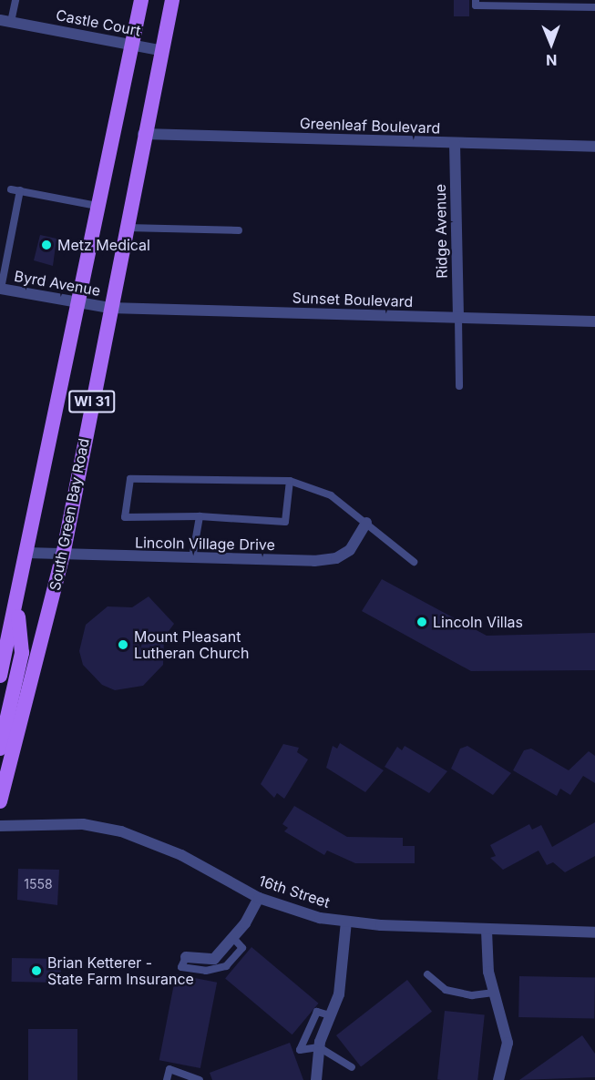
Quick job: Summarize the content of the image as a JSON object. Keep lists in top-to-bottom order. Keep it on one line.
{"streets":{"main road":["WI 31","South Green Bay Road"],"street":["Castle Court","Greenleaf Boulevard","Ridge Avenue","Byrd Avenue","Sunset Boulevard","Lincoln Village Drive","16th Street"]},"crossings":[["Castle Court","WI 31"],["Castle Court","South Green Bay Road"],["Greenleaf Boulevard","Ridge Avenue"],["Greenleaf Boulevard","South Green Bay Road"],["Ridge Avenue","Sunset Boulevard"],["Byrd Avenue","Sunset Boulevard"],["Byrd Avenue","WI 31"],["Byrd Avenue","South Green Bay Road"],["Sunset Boulevard","South Green Bay Road"],["WI 31","Lincoln Village Drive"],["South Green Bay Road","Lincoln Village Drive"]],"places":["Metz Medical","Lincoln Villas","Mount Pleasant Lutheran Church","Brian Ketterer - State Farm Insurance"],"house_numbers":["1558"],"north":"bottom"}
